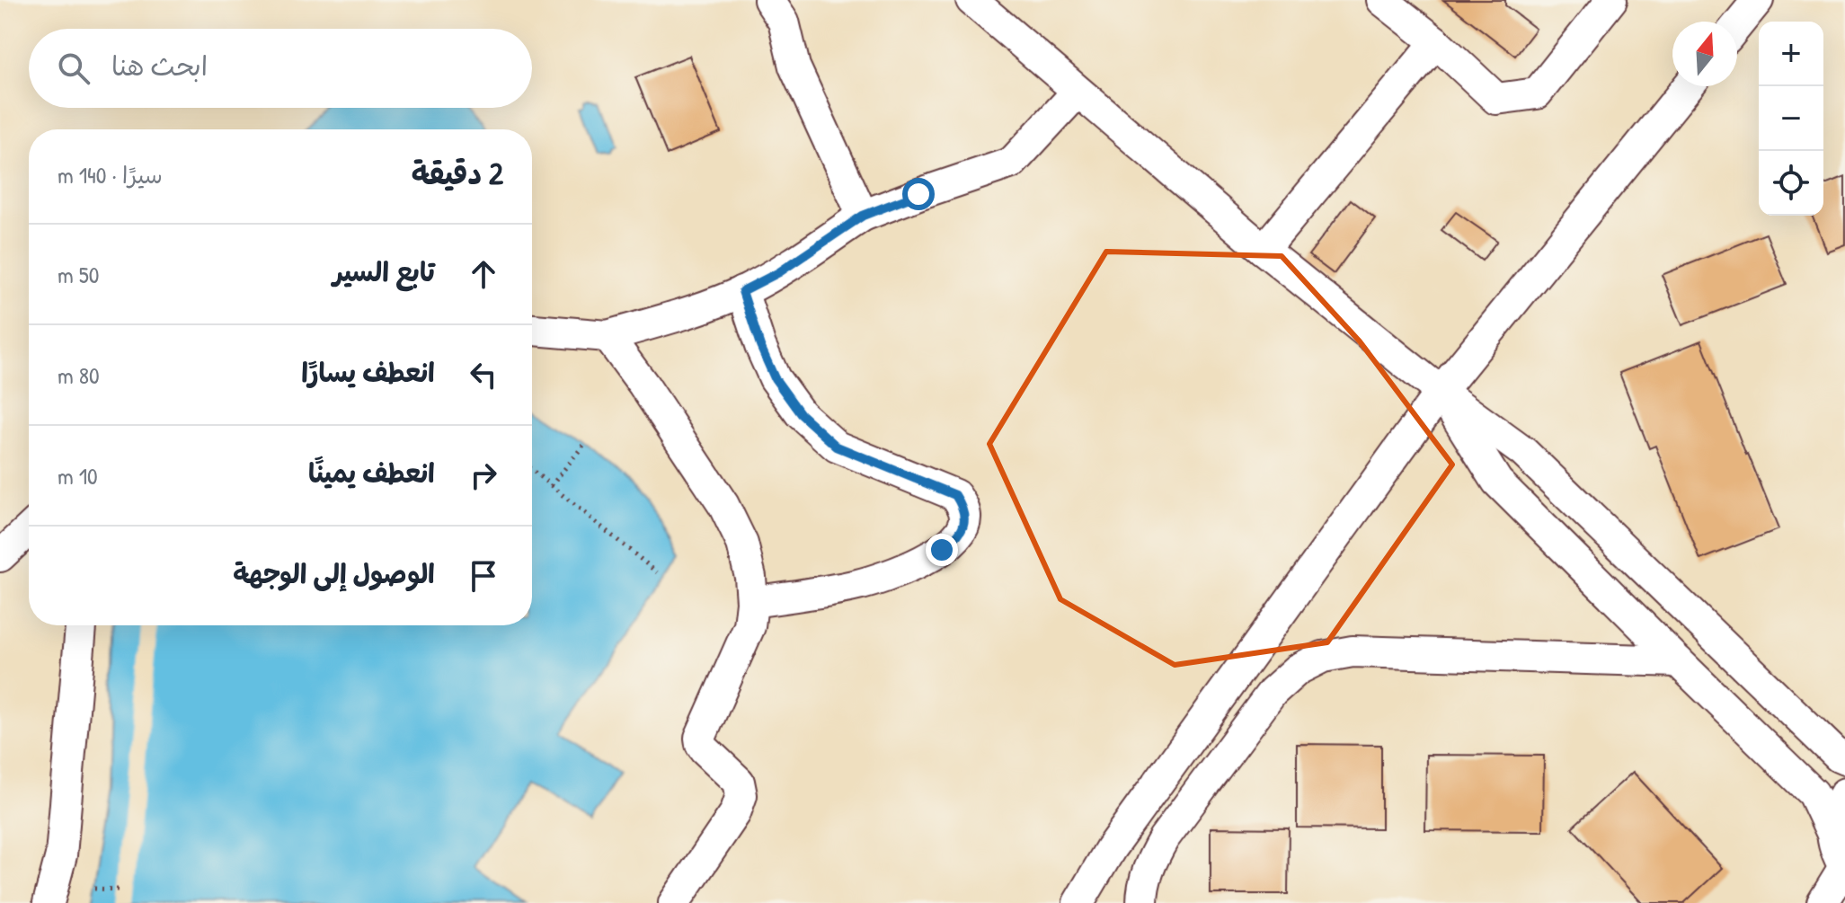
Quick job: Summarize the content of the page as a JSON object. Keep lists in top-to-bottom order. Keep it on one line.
{"north":"top","page":{"map_buttons":["+","−"],"search":"ابحث هنا","heading":["2 دقيقة","سيرًا · 140 m"],"list":[["تابع السير","50 m"],["انعطف يسارًا","80 m"],["انعطف يمينًا","10 m"],"الوصول إلى الوجهة"]}}
